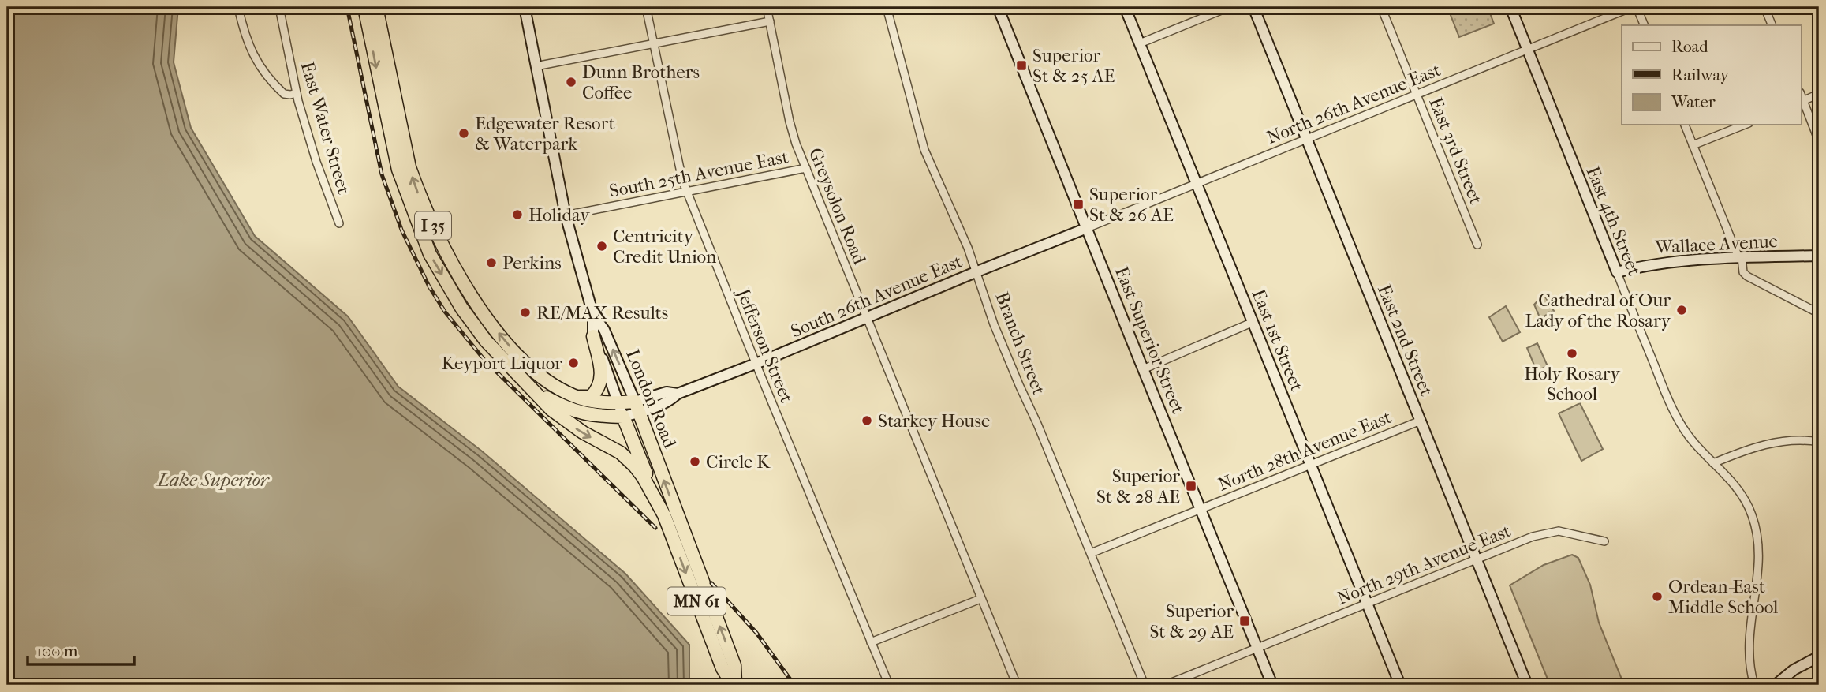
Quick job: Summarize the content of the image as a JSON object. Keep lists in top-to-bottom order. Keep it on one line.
{"streets":{"highway":["I 35","London Road","MN 61"],"street":["North 26th Avenue East","East Water Street","East 3rd Street","South 25th Avenue East","Greysolon Road","East 4th Street","Wallace Avenue","South 26th Avenue East","East Superior Street","East 1st Street","East 2nd Street","Branch Street","Jefferson Street","North 28th Avenue East","North 29th Avenue East"]},"crossings":[["North 26th Avenue East","East 3rd Street"],["North 26th Avenue East","East 4th Street"],["North 26th Avenue East","South 26th Avenue East"],["North 26th Avenue East","East Superior Street"],["North 26th Avenue East","East 1st Street"],["North 26th Avenue East","East 2nd Street"],["South 25th Avenue East","Greysolon Road"],["South 25th Avenue East","Jefferson Street"],["South 25th Avenue East","London Road"],["Greysolon Road","South 26th Avenue East"],["East 4th Street","Wallace Avenue"],["I 35","South 26th Avenue East"],["I 35","London Road"],["South 26th Avenue East","East Superior Street"],["South 26th Avenue East","Branch Street"],["South 26th Avenue East","Jefferson Street"],["South 26th Avenue East","London Road"],["East Superior Street","North 28th Avenue East"],["East Superior Street","North 29th Avenue East"],["East 1st Street","North 28th Avenue East"],["East 1st Street","North 29th Avenue East"],["East 2nd Street","North 28th Avenue East"],["East 2nd Street","North 29th Avenue East"],["Branch Street","North 28th Avenue East"],["London Road","MN 61"]],"one_way":["London Road"],"water":["Lake Superior"],"places":{"transit":["Superior St & 25 AE","Superior St & 26 AE","Superior St & 28 AE","Superior St & 29 AE"],"other":["Dunn Brothers Coffee","Edgewater Resort & Waterpark","Holiday","Centricity Credit Union","Perkins","Cathedral of Our Lady of the Rosary","RE/MAX Results","Holy Rosary School","Keyport Liquor","Starkey House","Circle K","Ordean-East Middle School"]},"legend":["Road","Railway","Water"],"scale_bar":"100 m"}
